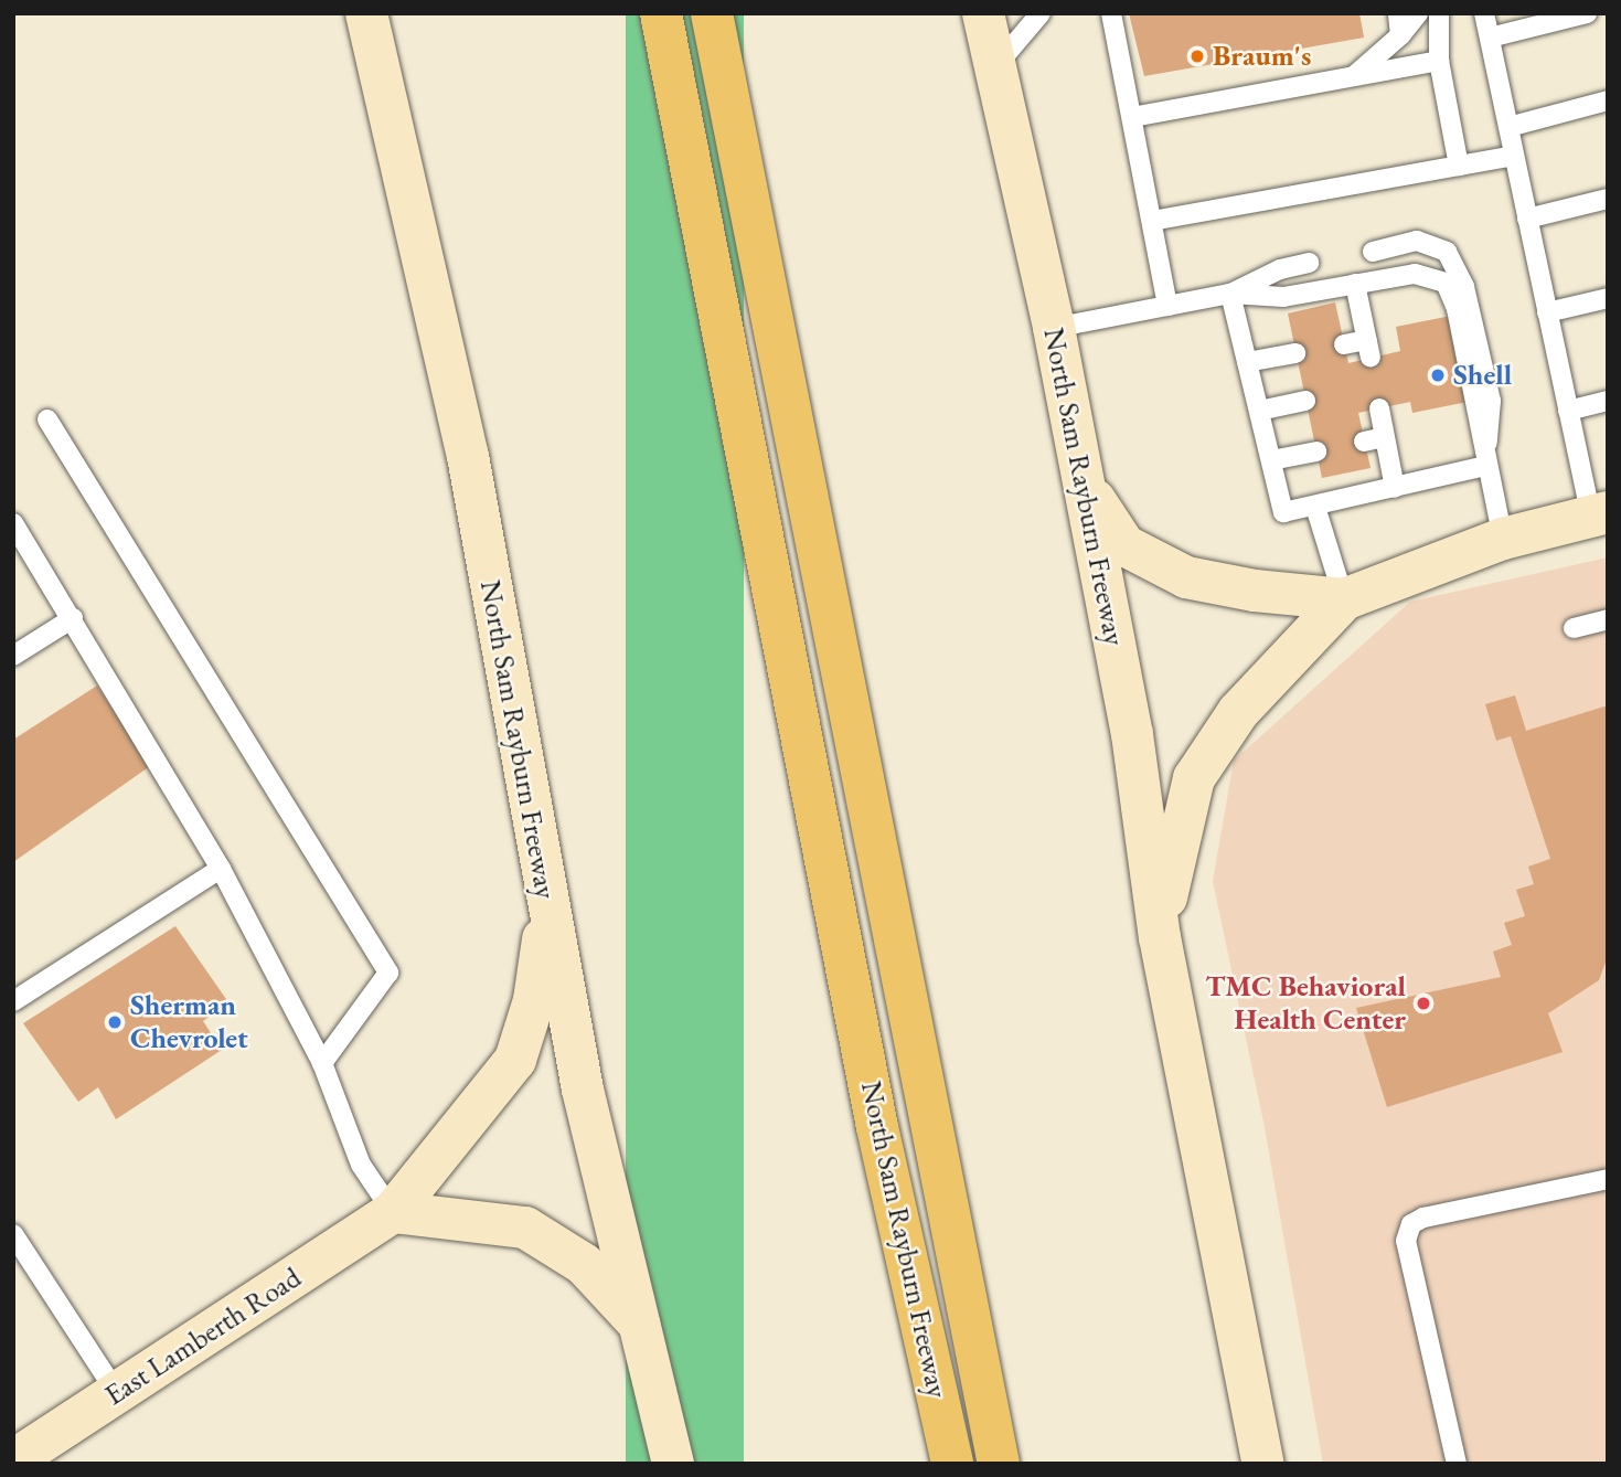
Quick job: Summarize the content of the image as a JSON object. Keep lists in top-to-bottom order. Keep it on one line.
{"streets":{"highway":["North Sam Rayburn Freeway"],"main road":["East Lamberth Road"]},"crossings":[["North Sam Rayburn Freeway","East Lamberth Road"]],"places":["Braum's","Shell","TMC Behavioral Health Center","Sherman Chevrolet"]}
